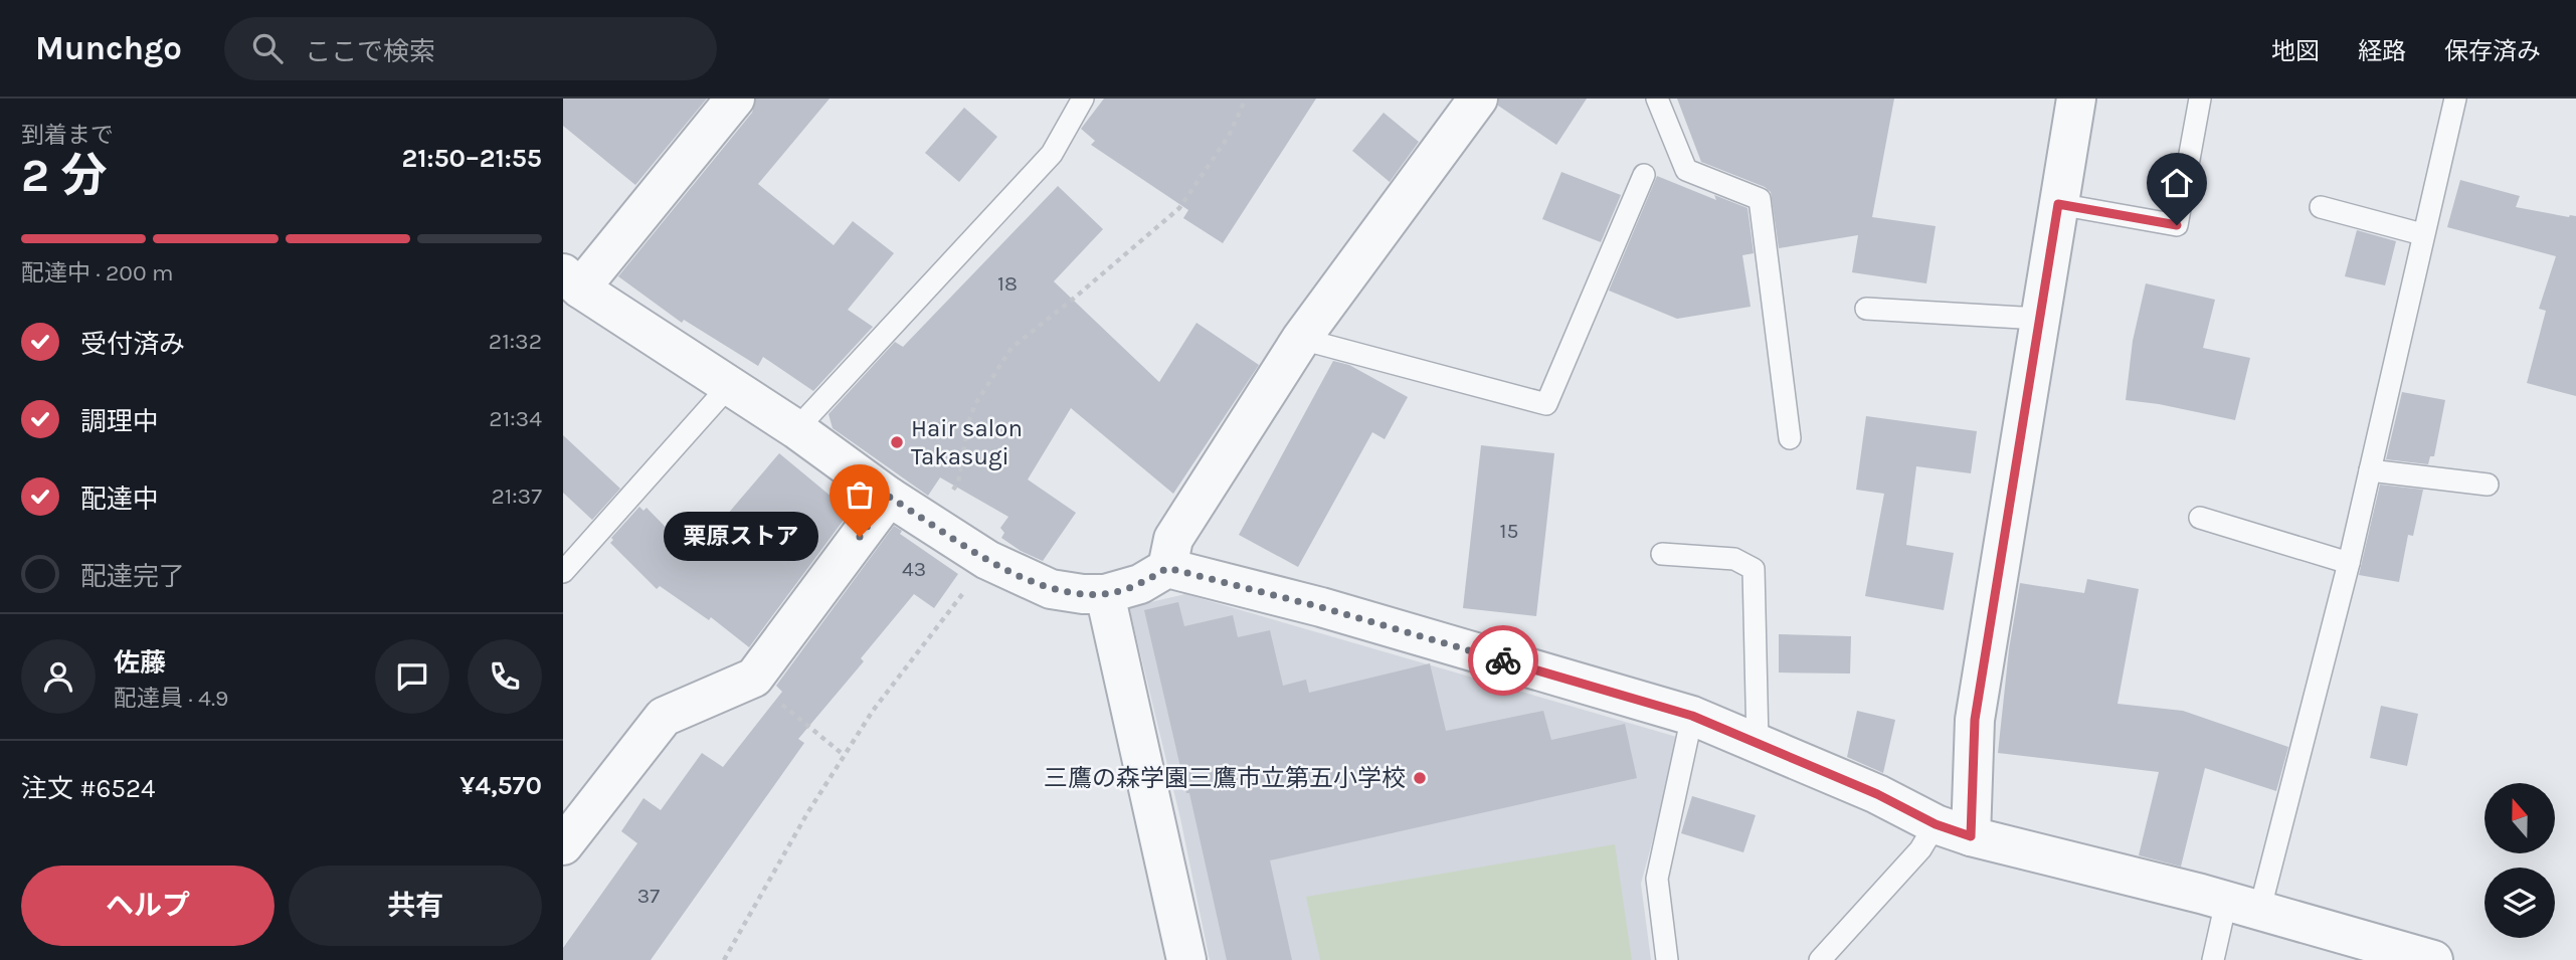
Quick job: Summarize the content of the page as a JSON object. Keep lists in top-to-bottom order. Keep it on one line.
{"places":["Hair salon Takasugi","栗原ストア","三鷹の森学園三鷹市立第五小学校"],"house_numbers":["18","15","43","37"],"north":"top","page":{"header":"Munchgo","search":"ここで検索","nav":["地図","経路","保存済み"],"heading":["2 分","到着まで","21:50–21:55"],"panel":["佐藤","配達員 · 4.9","注文 #6524","¥4,570"],"bar":"配達中 · 200 m","list":[["受付済み","21:32"],["調理中","21:34"],["配達中","21:37"],"配達完了"],"bubble":"栗原ストア","buttons":["ヘルプ","共有"]}}
